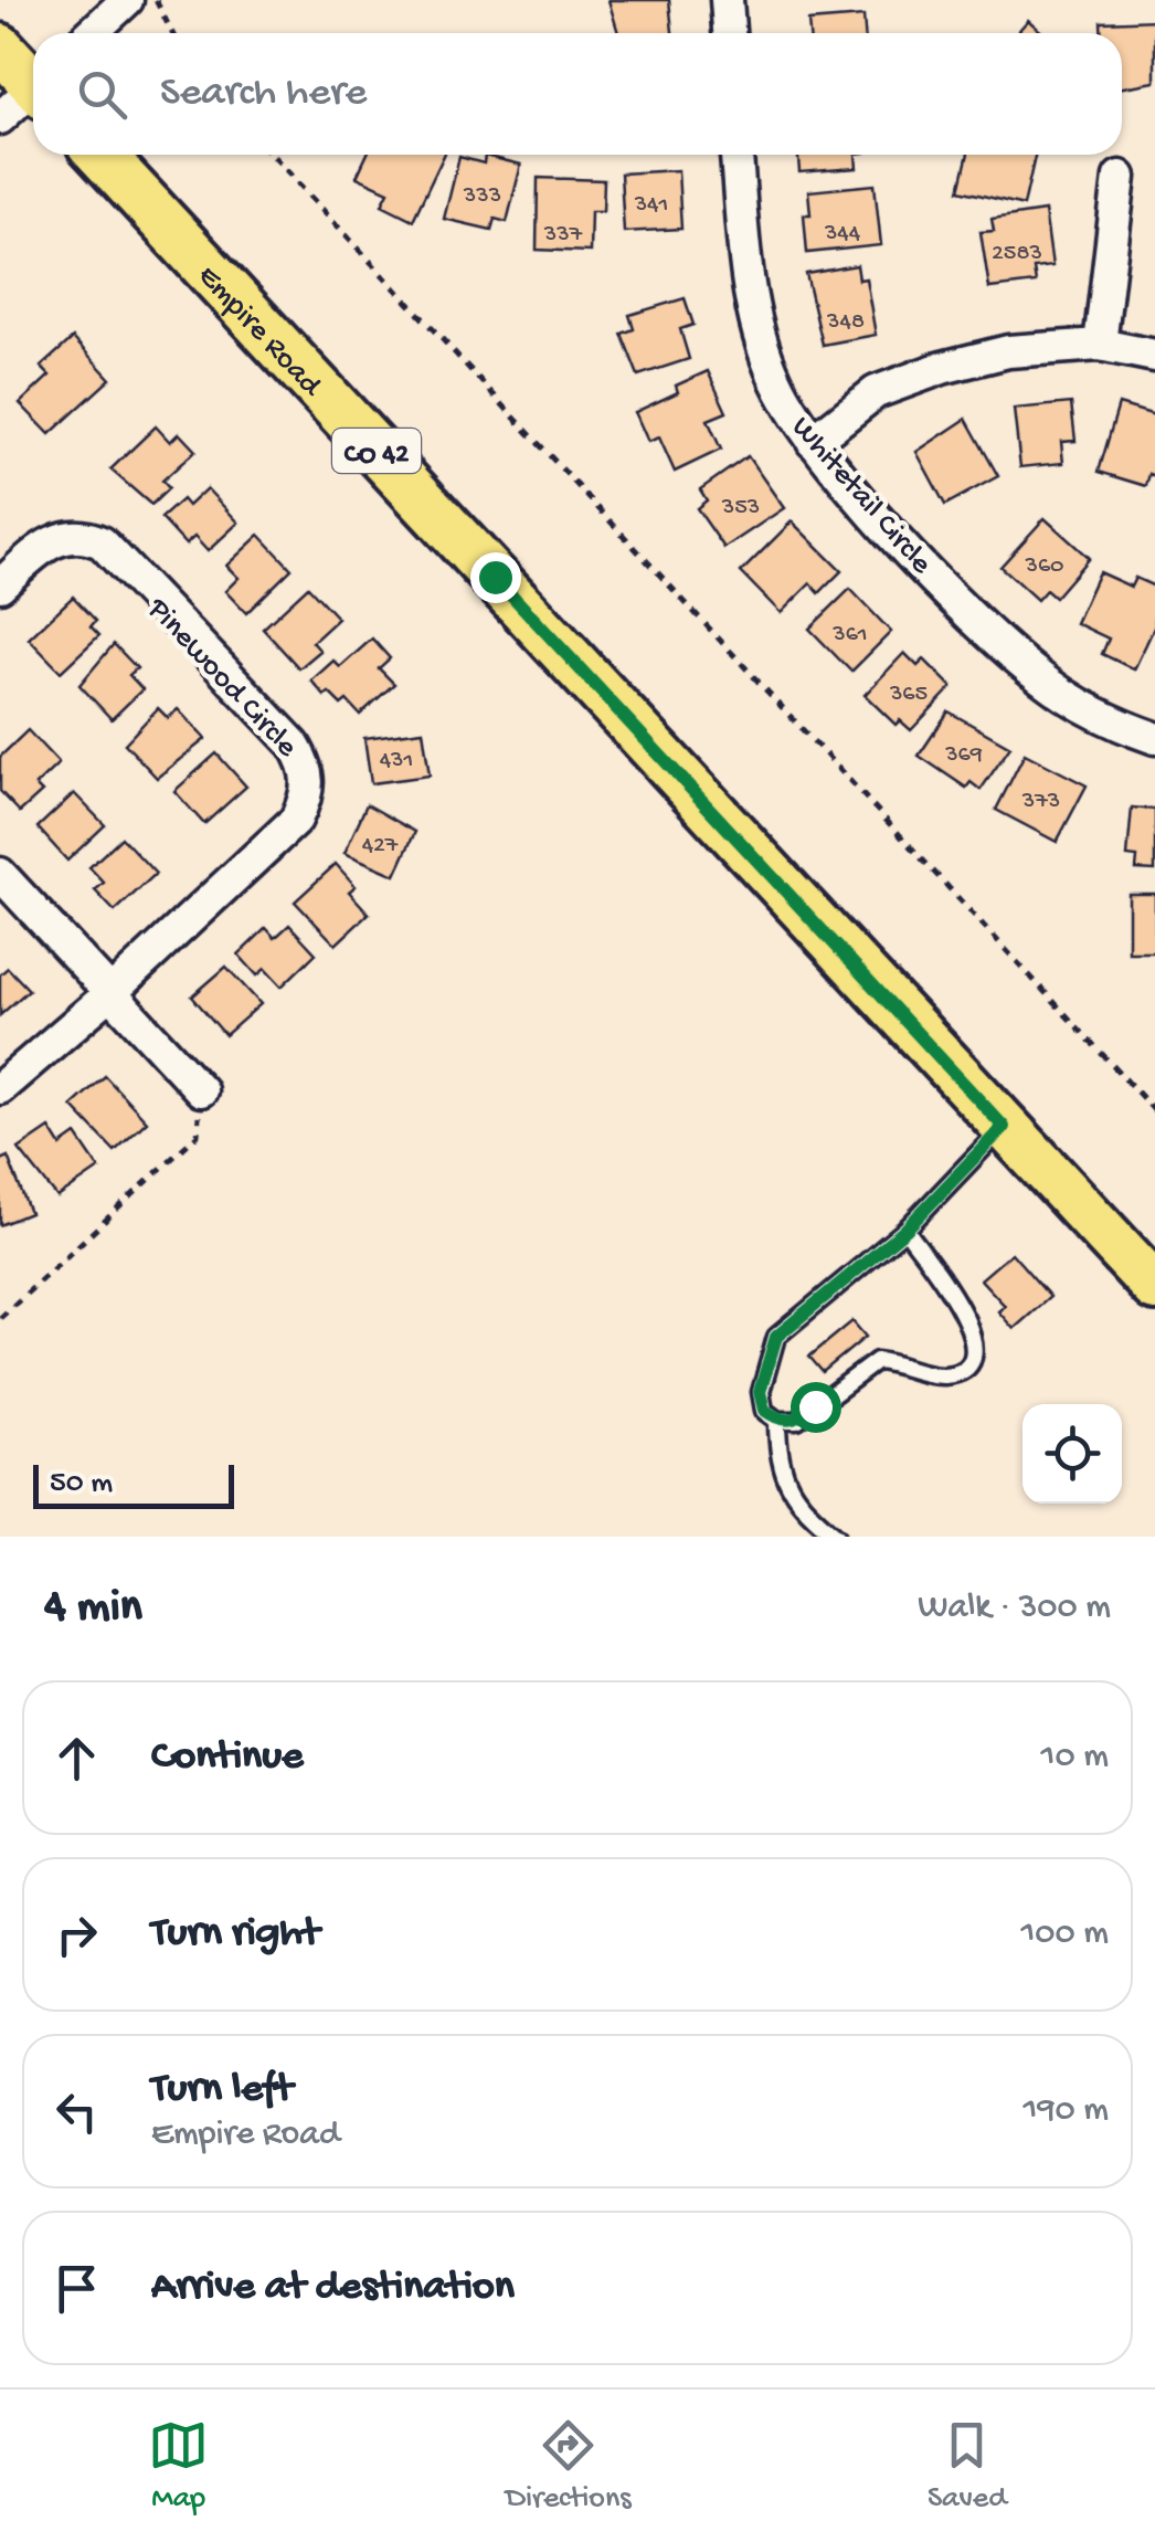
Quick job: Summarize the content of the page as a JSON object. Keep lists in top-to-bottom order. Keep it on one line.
{"streets":{"main road":["Empire Road","CO 42"],"street":["Whitetail Circle","Pinewood Circle"]},"house_numbers":["333","341","344","337","2583","348","353","360","361","365","369","431","373","427"],"scale_bar":"50 m","page":{"search":"Search here","scale":"50 m","heading":["4 min","Walk · 300 m"],"list":[["Continue","10 m"],["Turn right","100 m"],["Turn left","Empire Road","190 m"],"Arrive at destination"],"nav":["Map","Directions","Saved"]}}
